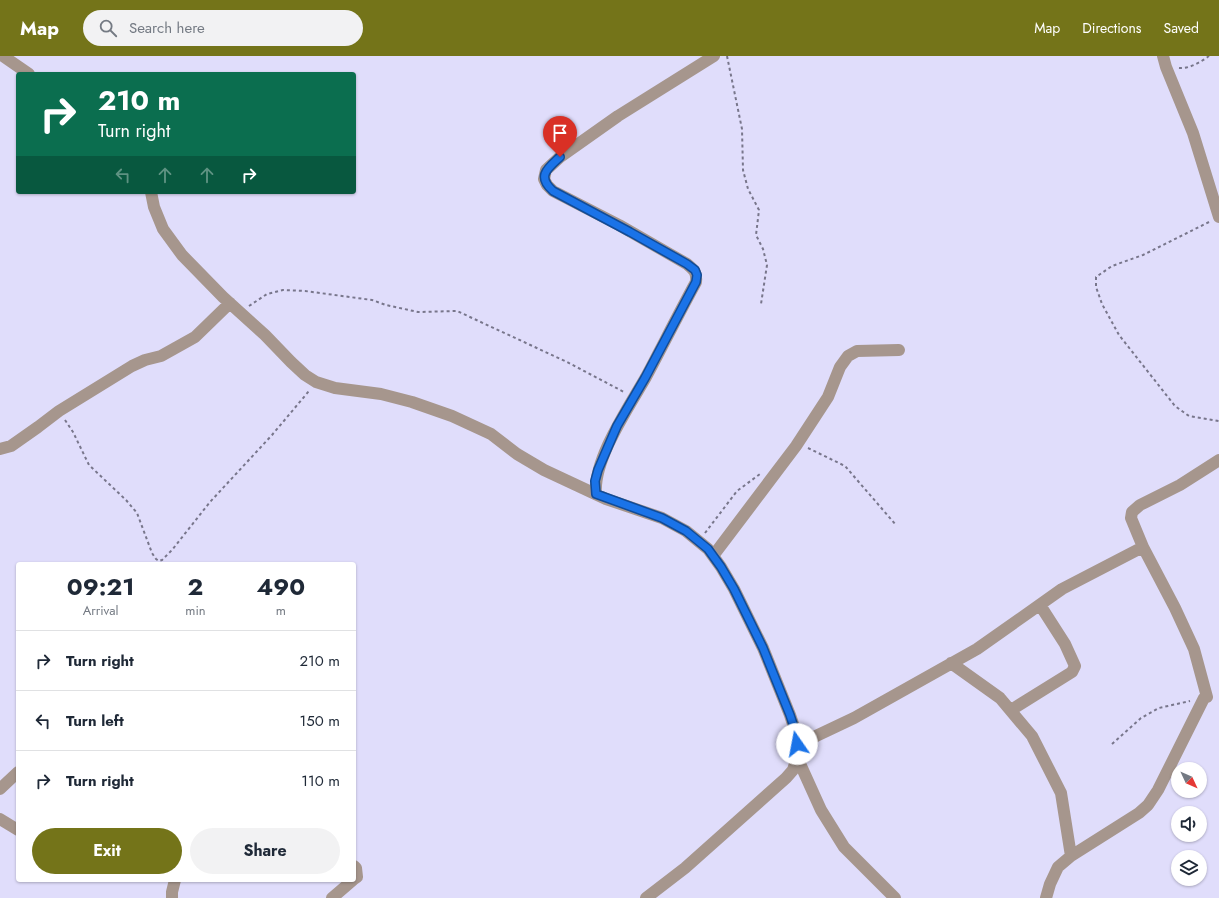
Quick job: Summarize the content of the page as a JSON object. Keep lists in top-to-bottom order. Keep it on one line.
{"north":"bottom right","page":{"header":"Map","search":"Search here","nav":["Map","Directions","Saved"],"turn":["210 m","Turn right"],"eta":["09:21","Arrival","2","min","490","m"],"list":[{"name":"Turn right","value":"210 m"},{"name":"Turn left","value":"150 m"},{"name":"Turn right","value":"110 m"}],"buttons":["Exit","Share"]}}
